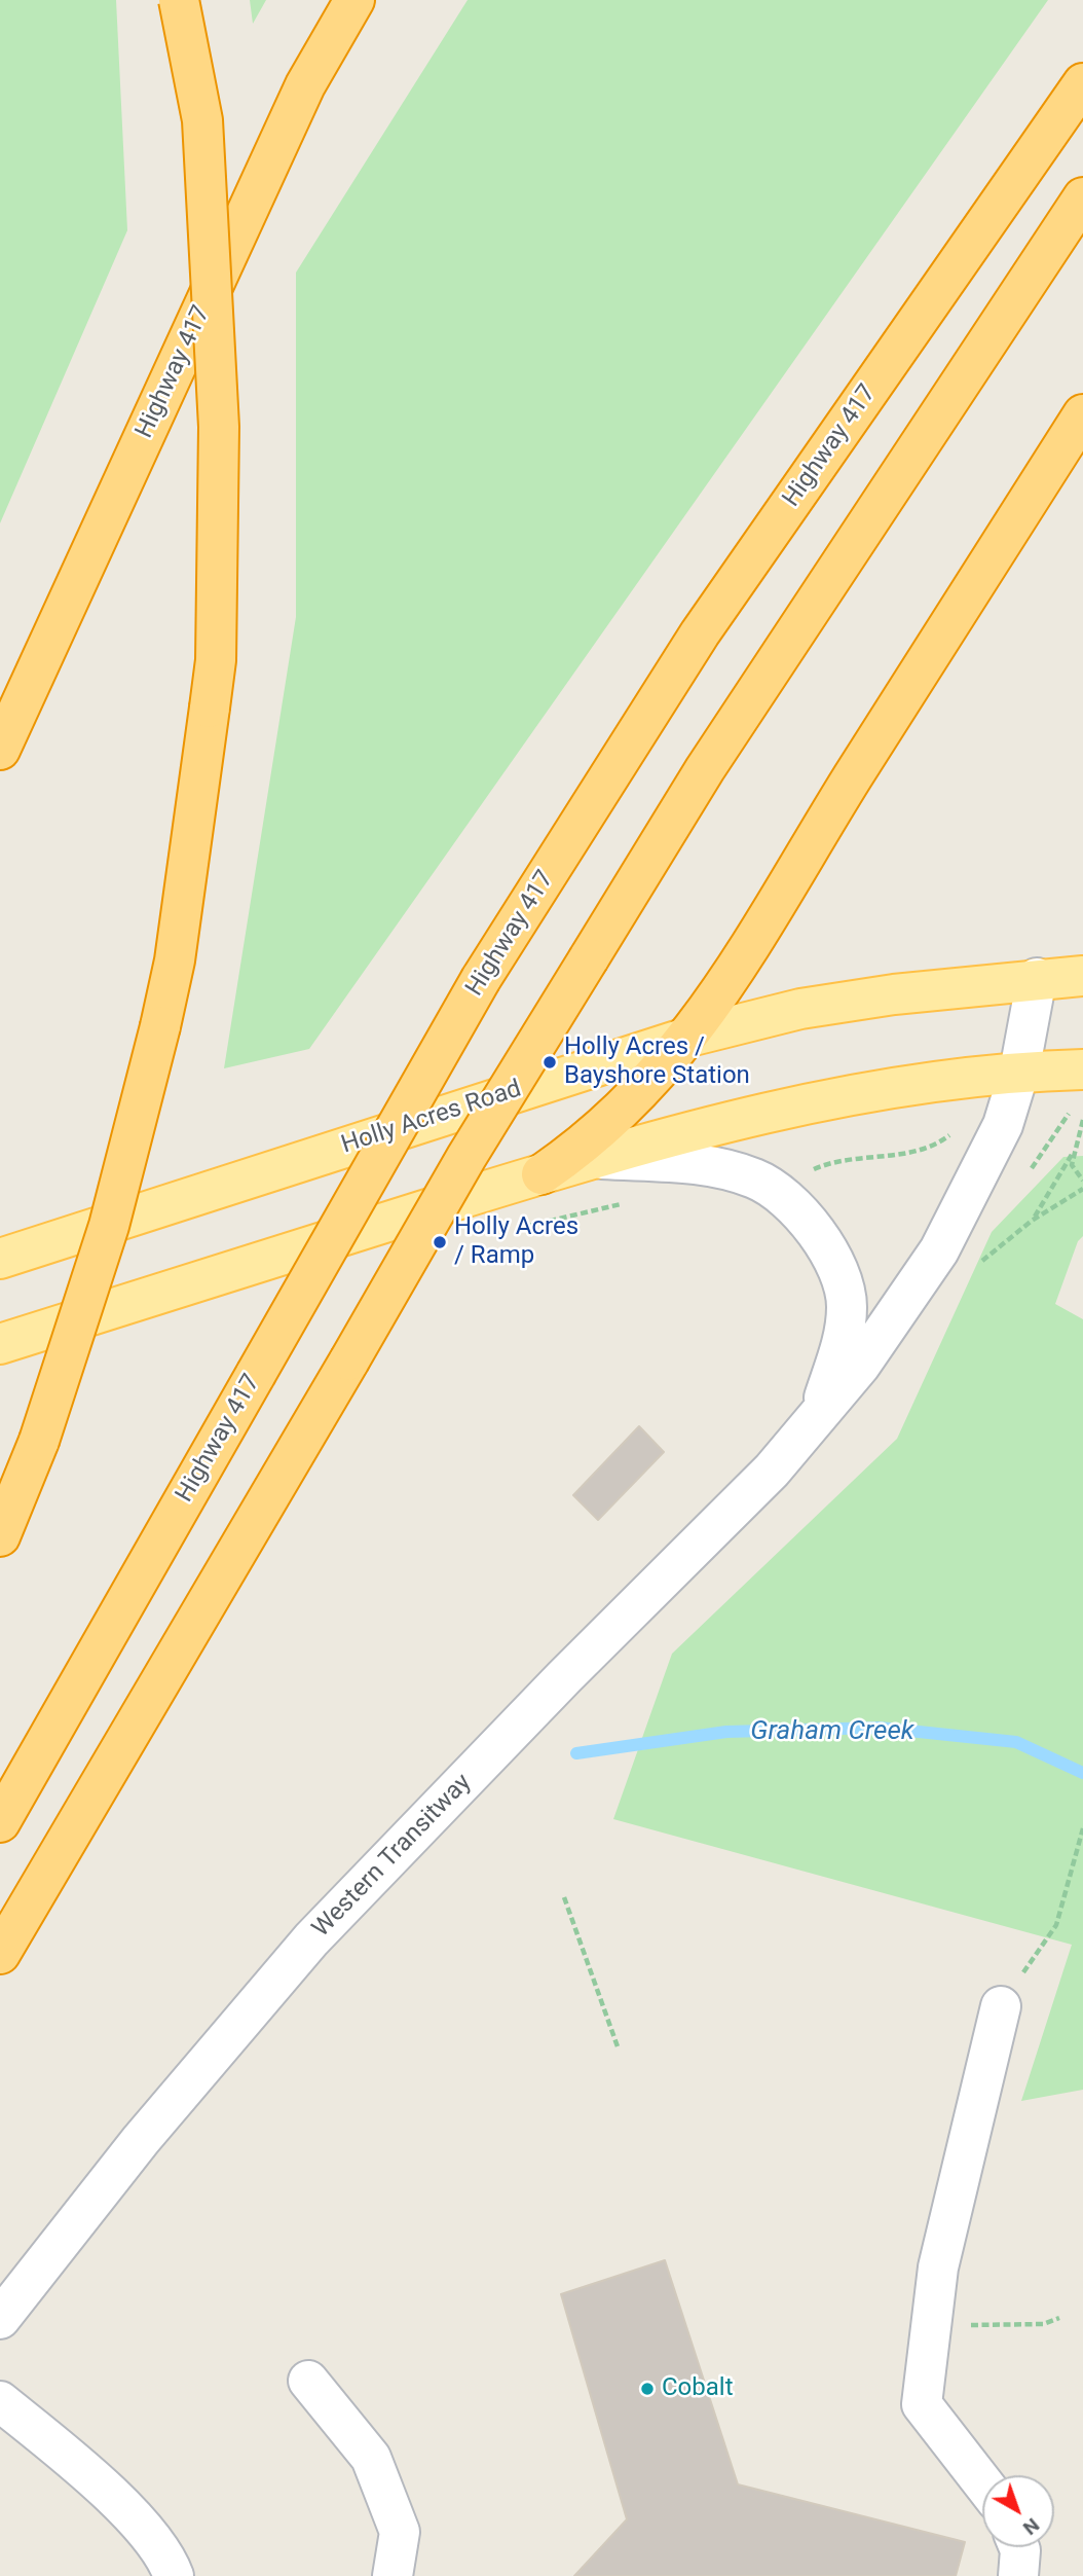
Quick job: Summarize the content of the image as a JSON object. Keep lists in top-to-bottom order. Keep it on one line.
{"streets":{"highway":["Highway 417"],"main road":["Holly Acres Road"],"lane":["Western Transitway"]},"crossings":[["Holly Acres Road","Western Transitway"]],"water":["Graham Creek"],"places":["Holly Acres / Bayshore Station","Holly Acres / Ramp","Cobalt"],"north":"bottom right"}
